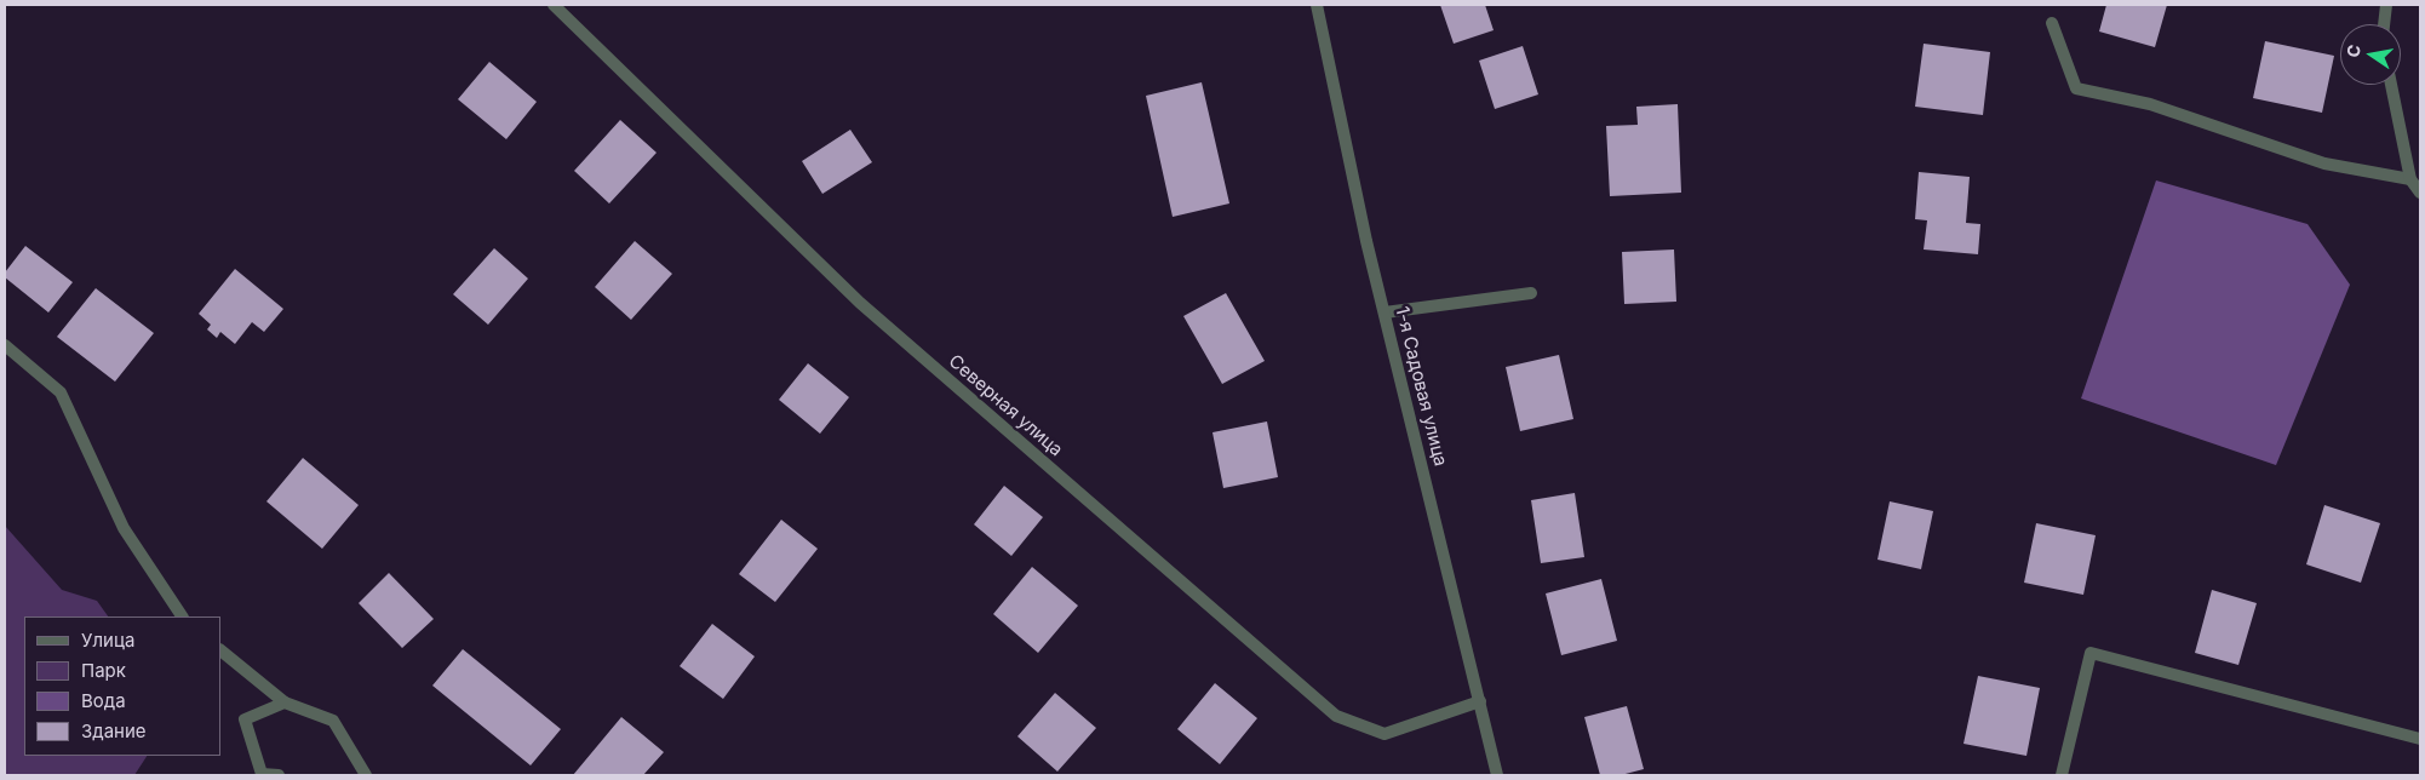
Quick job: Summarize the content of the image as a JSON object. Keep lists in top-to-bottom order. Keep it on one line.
{"streets":{"street":["1-я Садовая улица","Северная улица"]},"crossings":[["1-я Садовая улица","Северная улица"]],"legend":["Улица","Парк","Вода","Здание"],"north":"left"}
